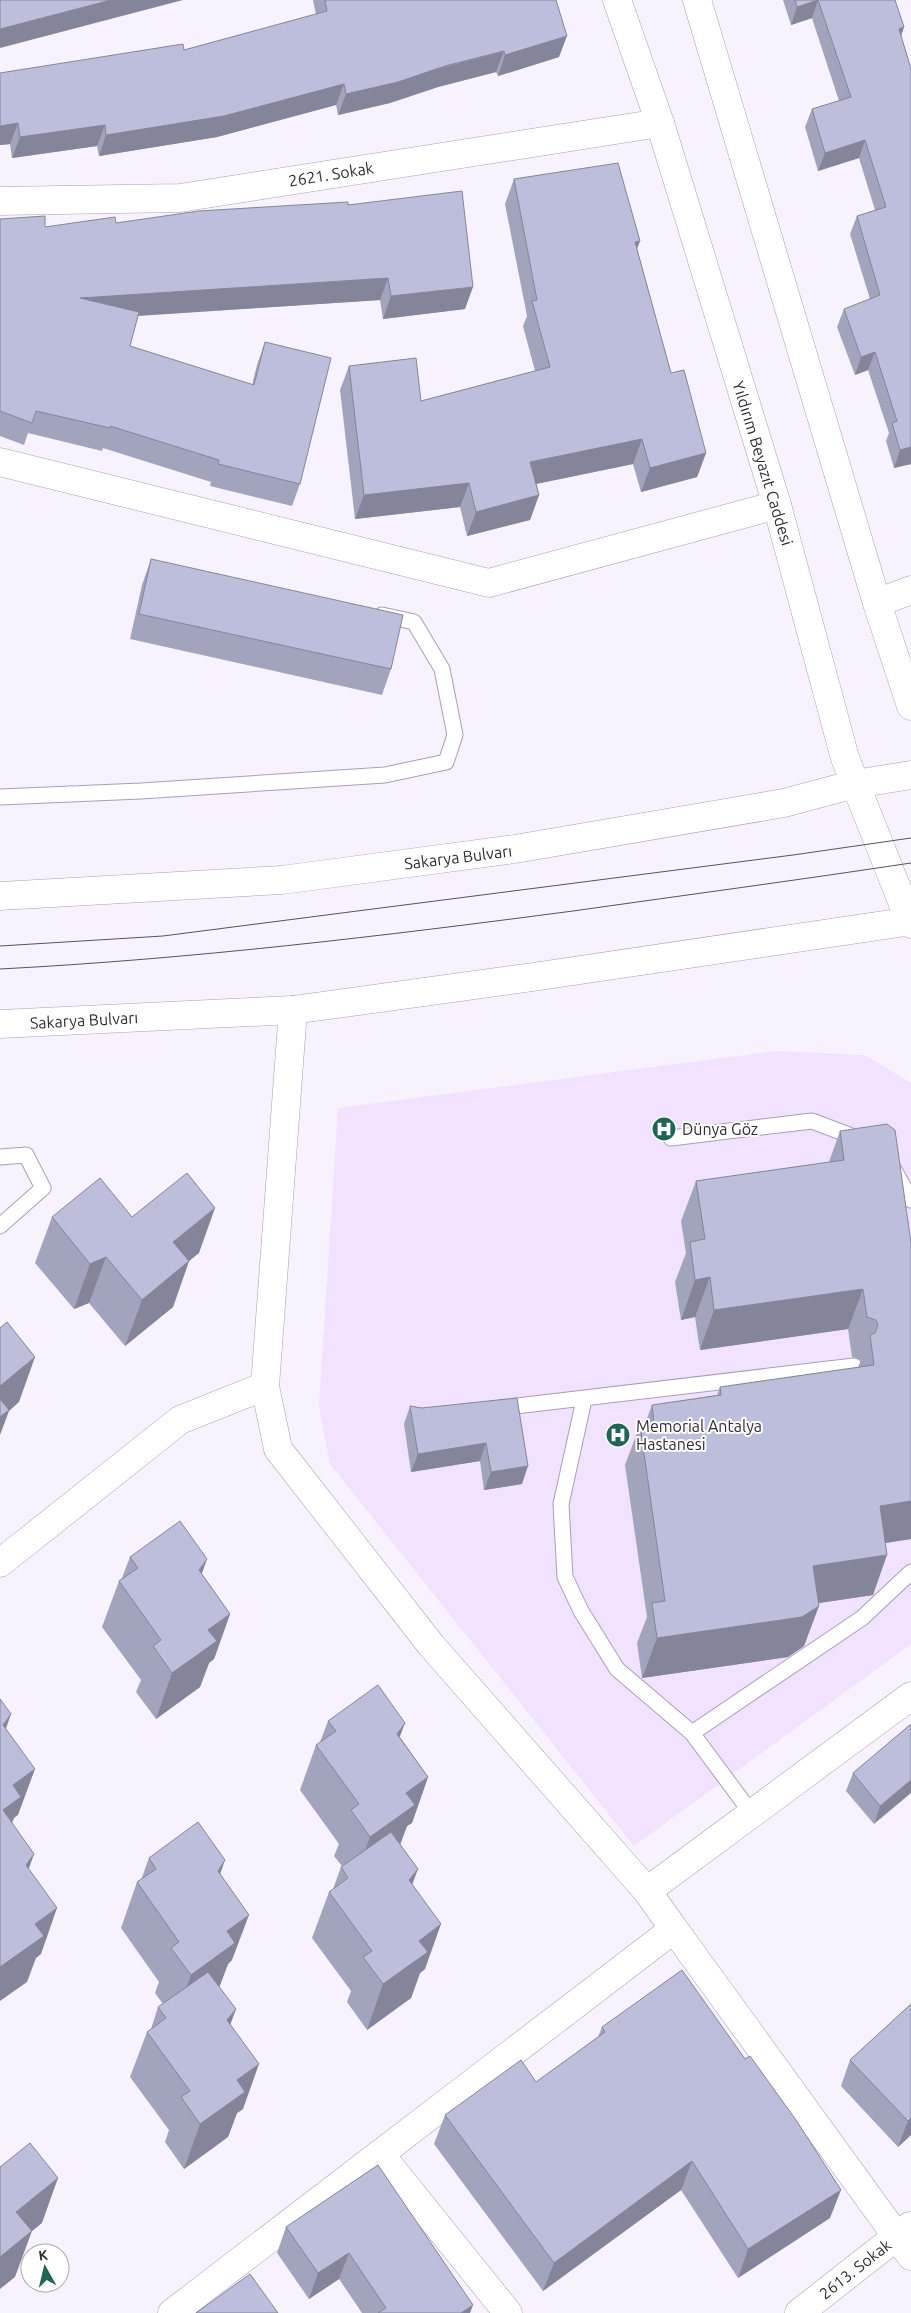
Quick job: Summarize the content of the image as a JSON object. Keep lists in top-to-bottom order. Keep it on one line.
{"streets":{"street":["2621. Sokak","Yıldırım Beyazıt Caddesi","Sakarya Bulvarı","2613. Sokak"]},"crossings":[["2621. Sokak","Yıldırım Beyazıt Caddesi"],["Yıldırım Beyazıt Caddesi","Sakarya Bulvarı"]],"places":{"hospital":["Dünya Göz","Memorial Antalya Hastanesi"]},"north":"top"}
